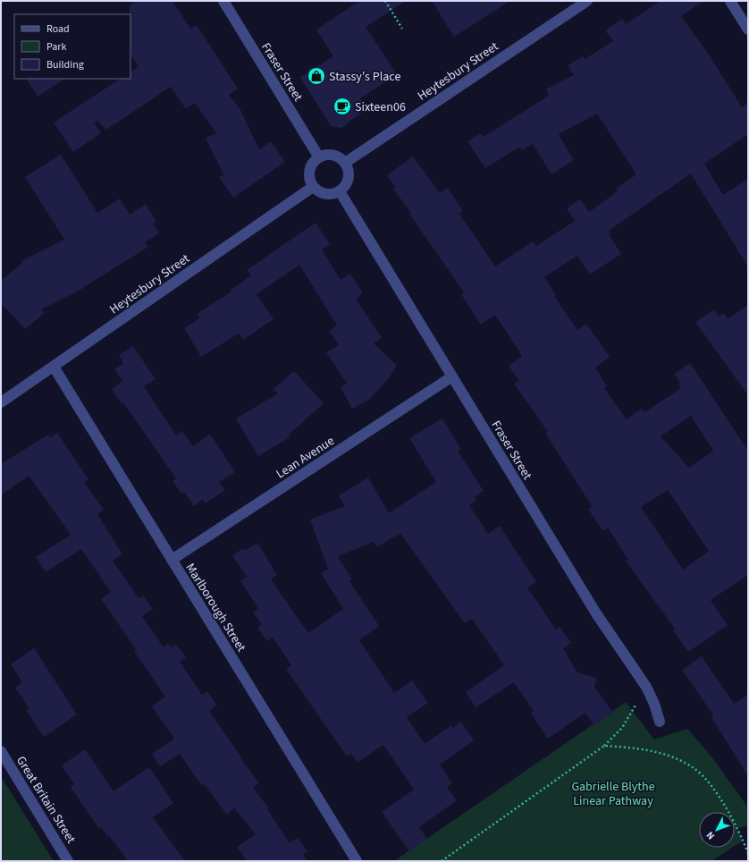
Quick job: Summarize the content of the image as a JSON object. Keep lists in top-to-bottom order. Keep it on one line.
{"streets":{"street":["Heytesbury Street","Fraser Street","Lean Avenue","Marlborough Street","Great Britain Street"]},"crossings":[["Heytesbury Street","Fraser Street"],["Heytesbury Street","Marlborough Street"],["Fraser Street","Lean Avenue"],["Lean Avenue","Marlborough Street"]],"parks":["Gabrielle Blythe Linear Pathway"],"places":{"shop":["Stassy's Place"],"cafe":["Sixteen06"]},"legend":["Road","Park","Building"],"north":"bottom left"}
